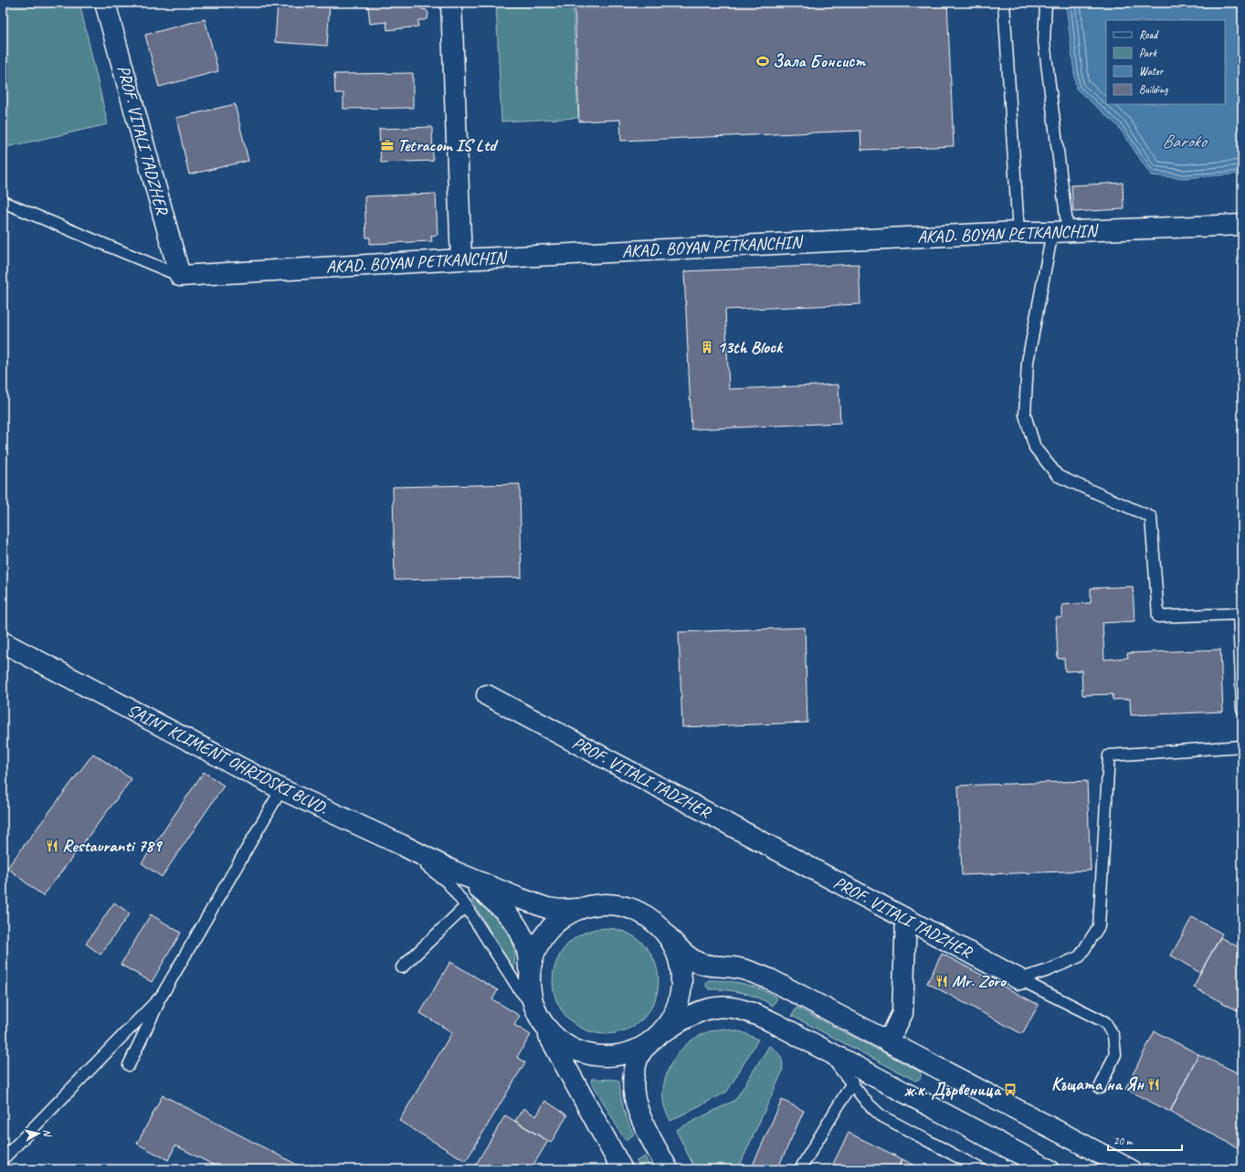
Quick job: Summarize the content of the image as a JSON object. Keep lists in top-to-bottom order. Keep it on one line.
{"streets":{"main road":["PROF. VITALI TADZHER","AKAD. BOYAN PETKANCHIN","SAINT KLIMENT OHRIDSKI BLVD."]},"crossings":[["PROF. VITALI TADZHER","AKAD. BOYAN PETKANCHIN"]],"water":["Baroko"],"places":{"sports":["Зала Бонсист"],"office":["Tetracom IS Ltd"],"building":["13th Block"],"restaurant":["Restauranti 789","Mr. Zoro","Къщата на Ян"],"bus stop":["ж.к. Дървеница"]},"legend":["Road","Park","Water","Building"],"scale_bar":"20 m","north":"right"}
